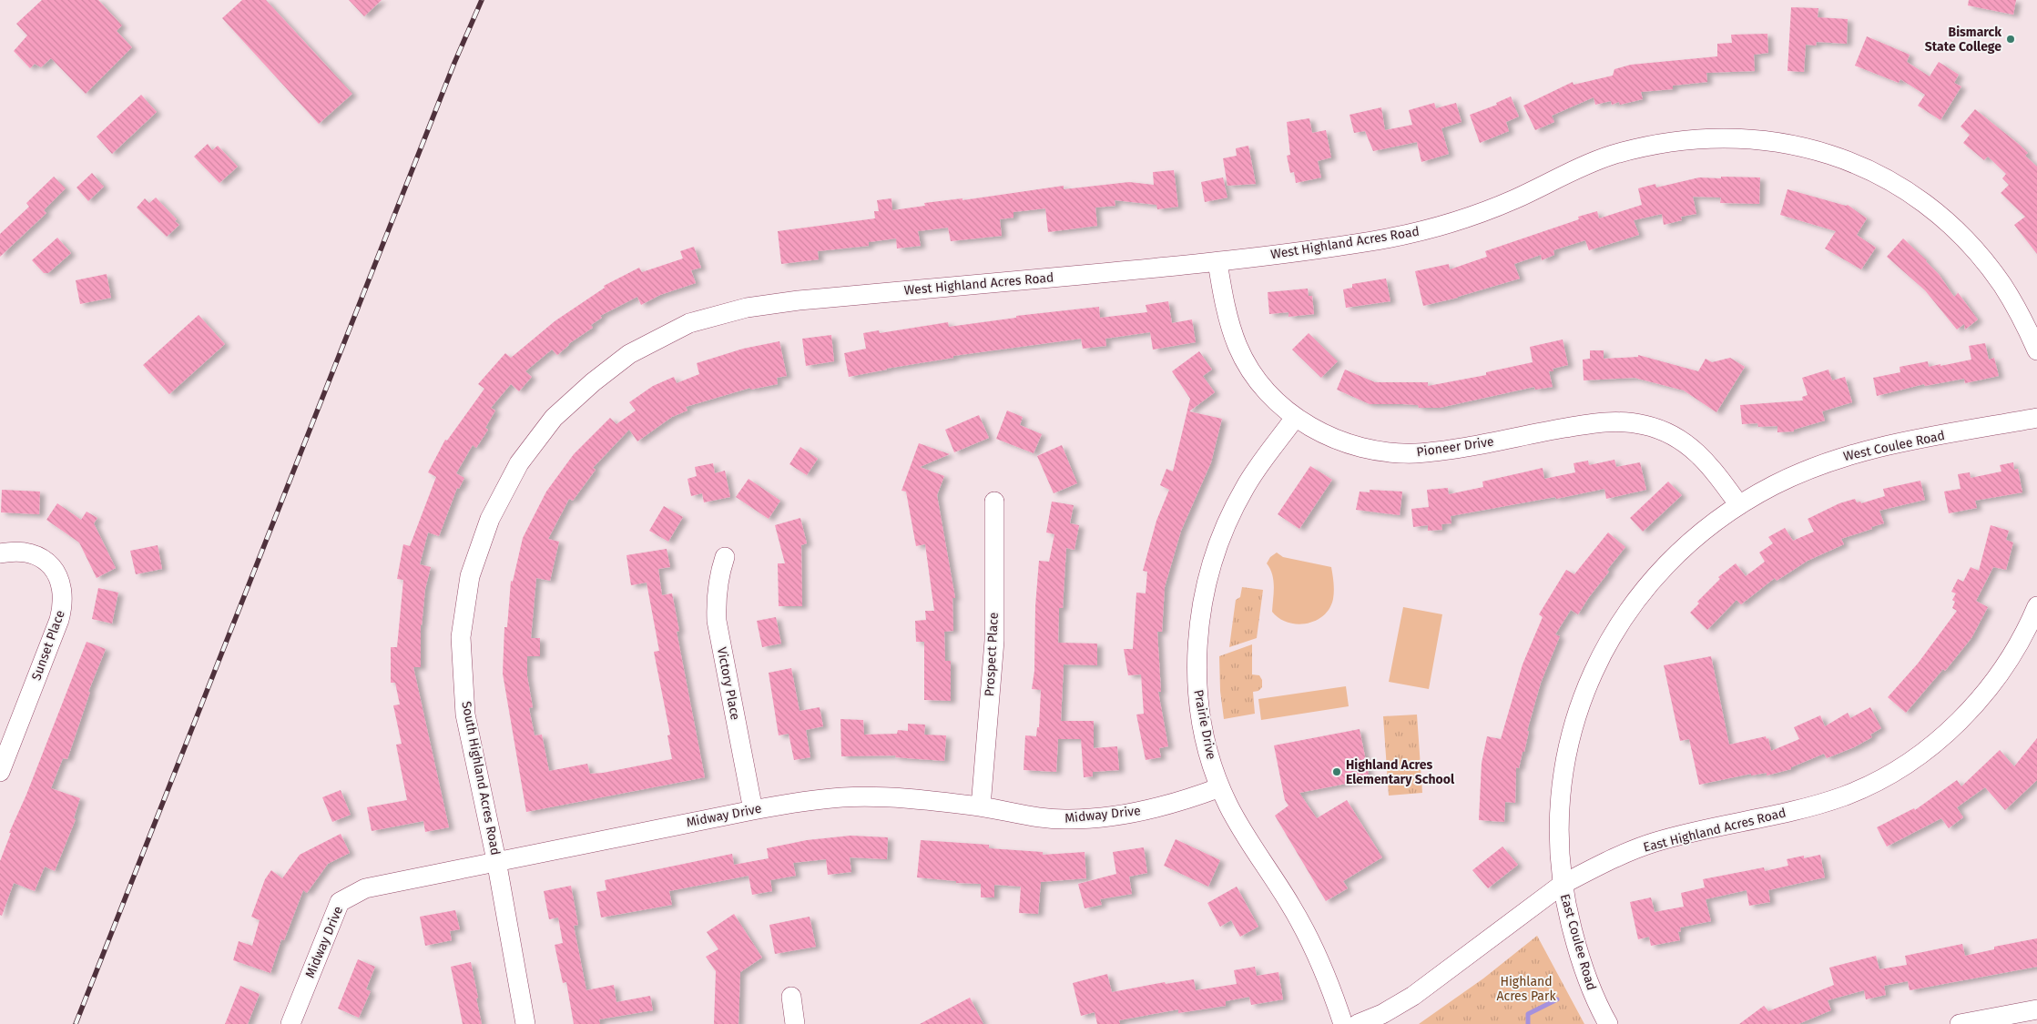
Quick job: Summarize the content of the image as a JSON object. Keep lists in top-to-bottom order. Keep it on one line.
{"streets":{"street":["West Highland Acres Road","West Coulee Road","Pioneer Drive","Sunset Place","Prospect Place","Victory Place","Prairie Drive","South Highland Acres Road","Midway Drive","East Highland Acres Road","East Coulee Road"]},"crossings":[["West Highland Acres Road","Pioneer Drive"],["West Highland Acres Road","South Highland Acres Road"],["West Coulee Road","Pioneer Drive"],["West Coulee Road","East Highland Acres Road"],["West Coulee Road","East Coulee Road"],["Pioneer Drive","Prairie Drive"],["Prospect Place","Midway Drive"],["Victory Place","Midway Drive"],["Prairie Drive","Midway Drive"],["South Highland Acres Road","Midway Drive"],["East Highland Acres Road","East Coulee Road"]],"parks":["Highland Acres Park"],"places":["Bismarck State College","Highland Acres Elementary School"]}
